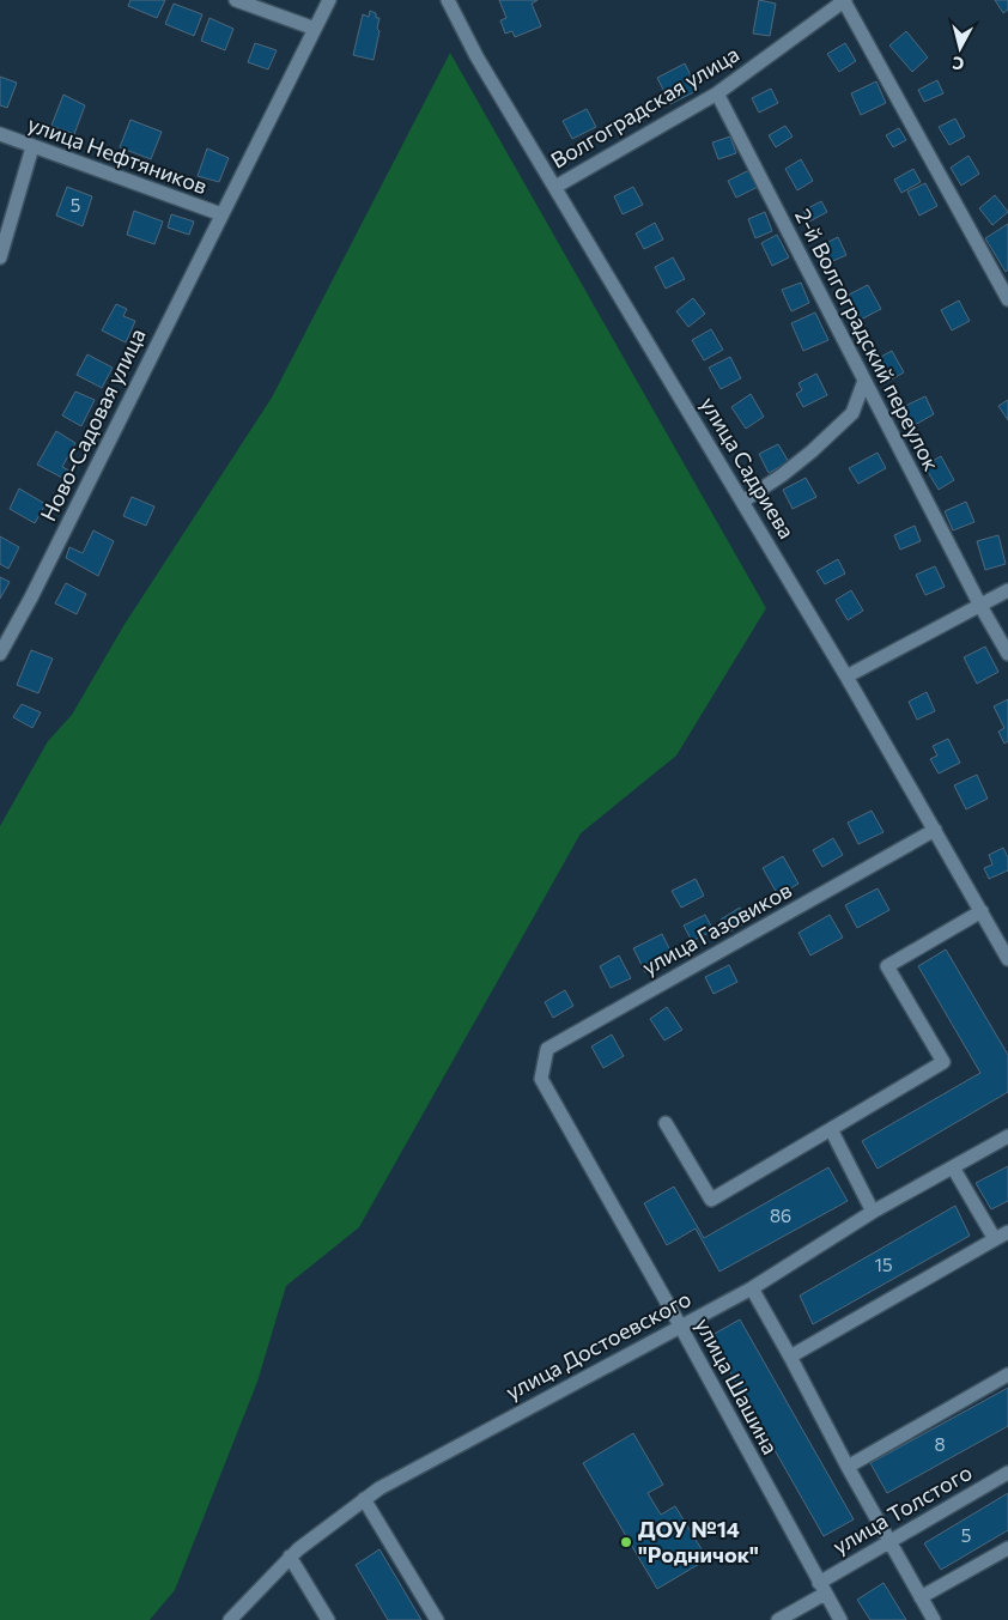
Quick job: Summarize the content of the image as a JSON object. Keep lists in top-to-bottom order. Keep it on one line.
{"streets":{"street":["Волгоградская улица","улица Нефтяников","2-й Волгоградский переулок","Ново-Садовая улица","улица Садриева","улица Газовиков","улица Достоевского","улица Шашина","улица Толстого"]},"crossings":[["Волгоградская улица","2-й Волгоградский переулок"],["Волгоградская улица","улица Садриева"],["улица Нефтяников","Ново-Садовая улица"],["улица Садриева","улица Газовиков"],["улица Газовиков","улица Шашина"],["улица Достоевского","улица Шашина"],["улица Шашина","улица Толстого"]],"places":["ДОУ №14 \"Родничок\""],"house_numbers":["5","86","15","8","5"],"north":"bottom"}
